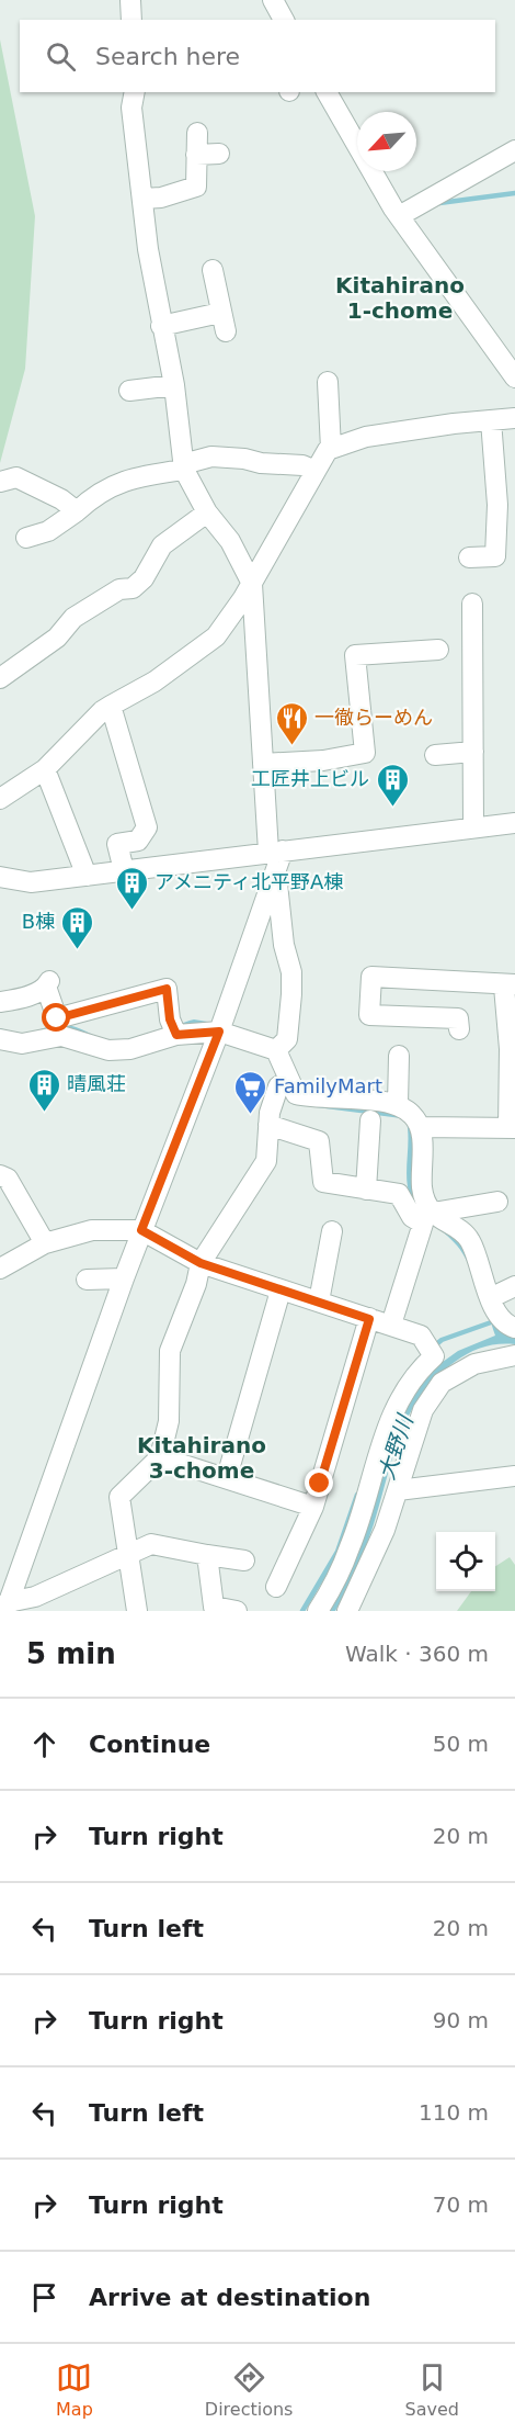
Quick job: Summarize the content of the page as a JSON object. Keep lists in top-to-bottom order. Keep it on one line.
{"districts":["Kitahirano 1-chome","Kitahirano 3-chome"],"water":["大野川"],"places":{"restaurant":["一徹らーめん"],"building":["工匠井上ビル","アメニティ北平野A棟","B棟","晴風荘"],"supermarket":["FamilyMart"]},"north":"bottom left","page":{"search":"Search here","heading":["5 min","Walk · 360 m"],"list":[["Continue","50 m"],["Turn right","20 m"],["Turn left","20 m"],["Turn right","90 m"],["Turn left","110 m"],["Turn right","70 m"],"Arrive at destination"],"nav":["Map","Directions","Saved"]}}
